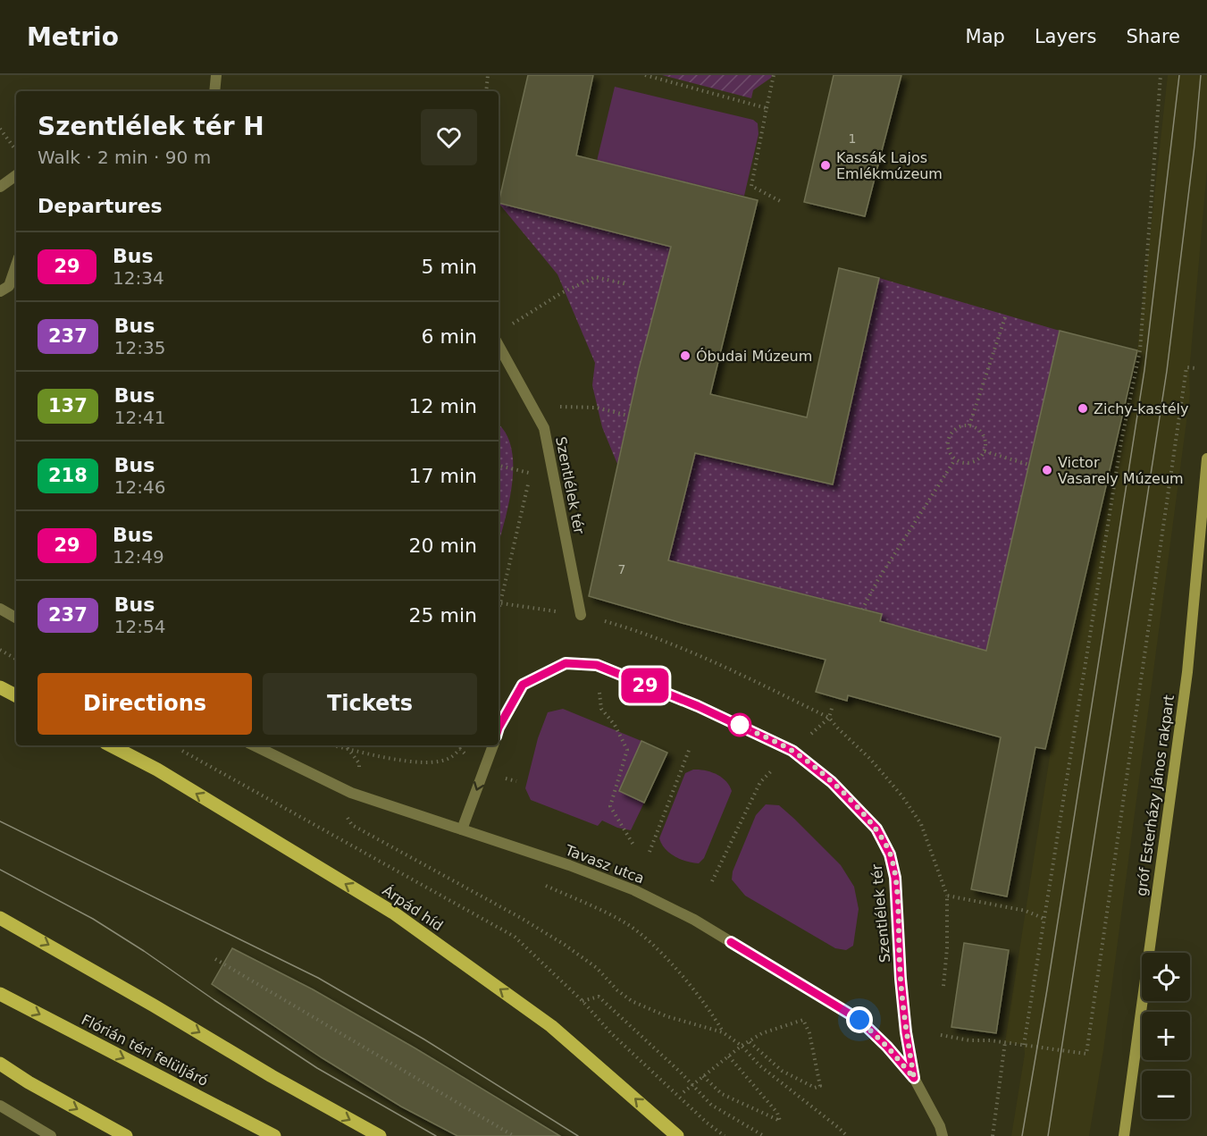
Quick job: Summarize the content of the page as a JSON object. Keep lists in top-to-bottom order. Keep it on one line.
{"streets":{"main road":["gróf Esterházy János rakpart","Árpád híd","Flórián téri felüljáró"],"street":["Szentlélek tér","Tavasz utca"]},"crossings":[["Szentlélek tér","Tavasz utca"]],"one_way":["Árpád híd"],"places":["Kassák Lajos Emlékmúzeum","Óbudai Múzeum","Zichy-kastély","Victor Vasarely Múzeum"],"lines":["bus line 29"],"house_numbers":["1","7"],"page":{"header":"Metrio","nav":["Map","Layers","Share"],"on_map":"29","heading":[["Szentlélek tér H","Walk · 2 min · 90 m"],"Departures"],"list":[{"mark":"29","name":"Bus","note":"12:34","value":"5 min"},{"mark":"237","name":"Bus","note":"12:35","value":"6 min"},{"mark":"137","name":"Bus","note":"12:41","value":"12 min"},{"mark":"218","name":"Bus","note":"12:46","value":"17 min"},{"mark":"29","name":"Bus","note":"12:49","value":"20 min"},{"mark":"237","name":"Bus","note":"12:54","value":"25 min"}],"buttons":["Directions","Tickets"],"map_buttons":["+","−"]}}
